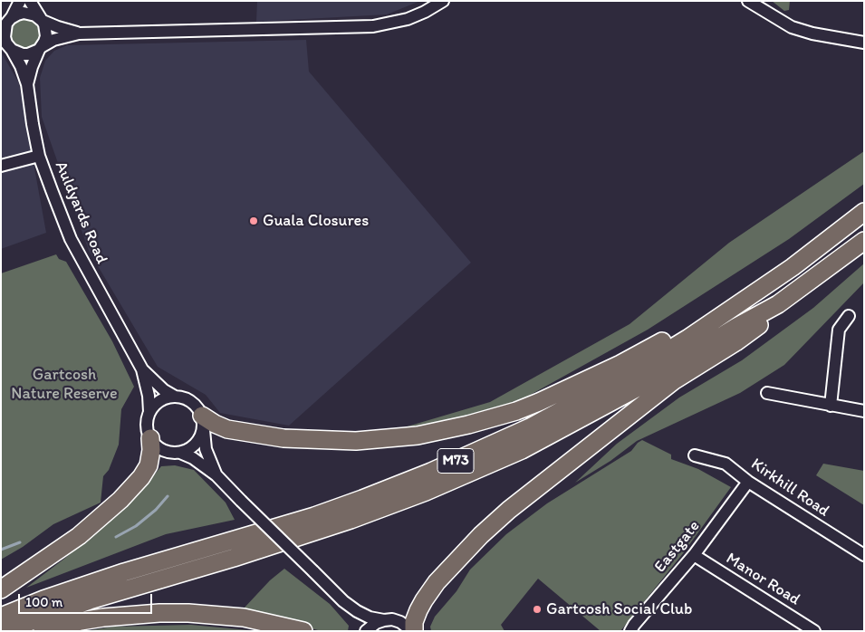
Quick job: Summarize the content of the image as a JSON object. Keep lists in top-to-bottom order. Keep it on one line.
{"streets":{"highway":["M73"],"street":["Auldyards Road","Kirkhill Road","Eastgate","Manor Road"]},"crossings":[["Kirkhill Road","Eastgate"],["Eastgate","Manor Road"]],"parks":["Gartcosh Nature Reserve"],"places":["Guala Closures","Gartcosh Social Club"],"scale_bar":"100 m"}
